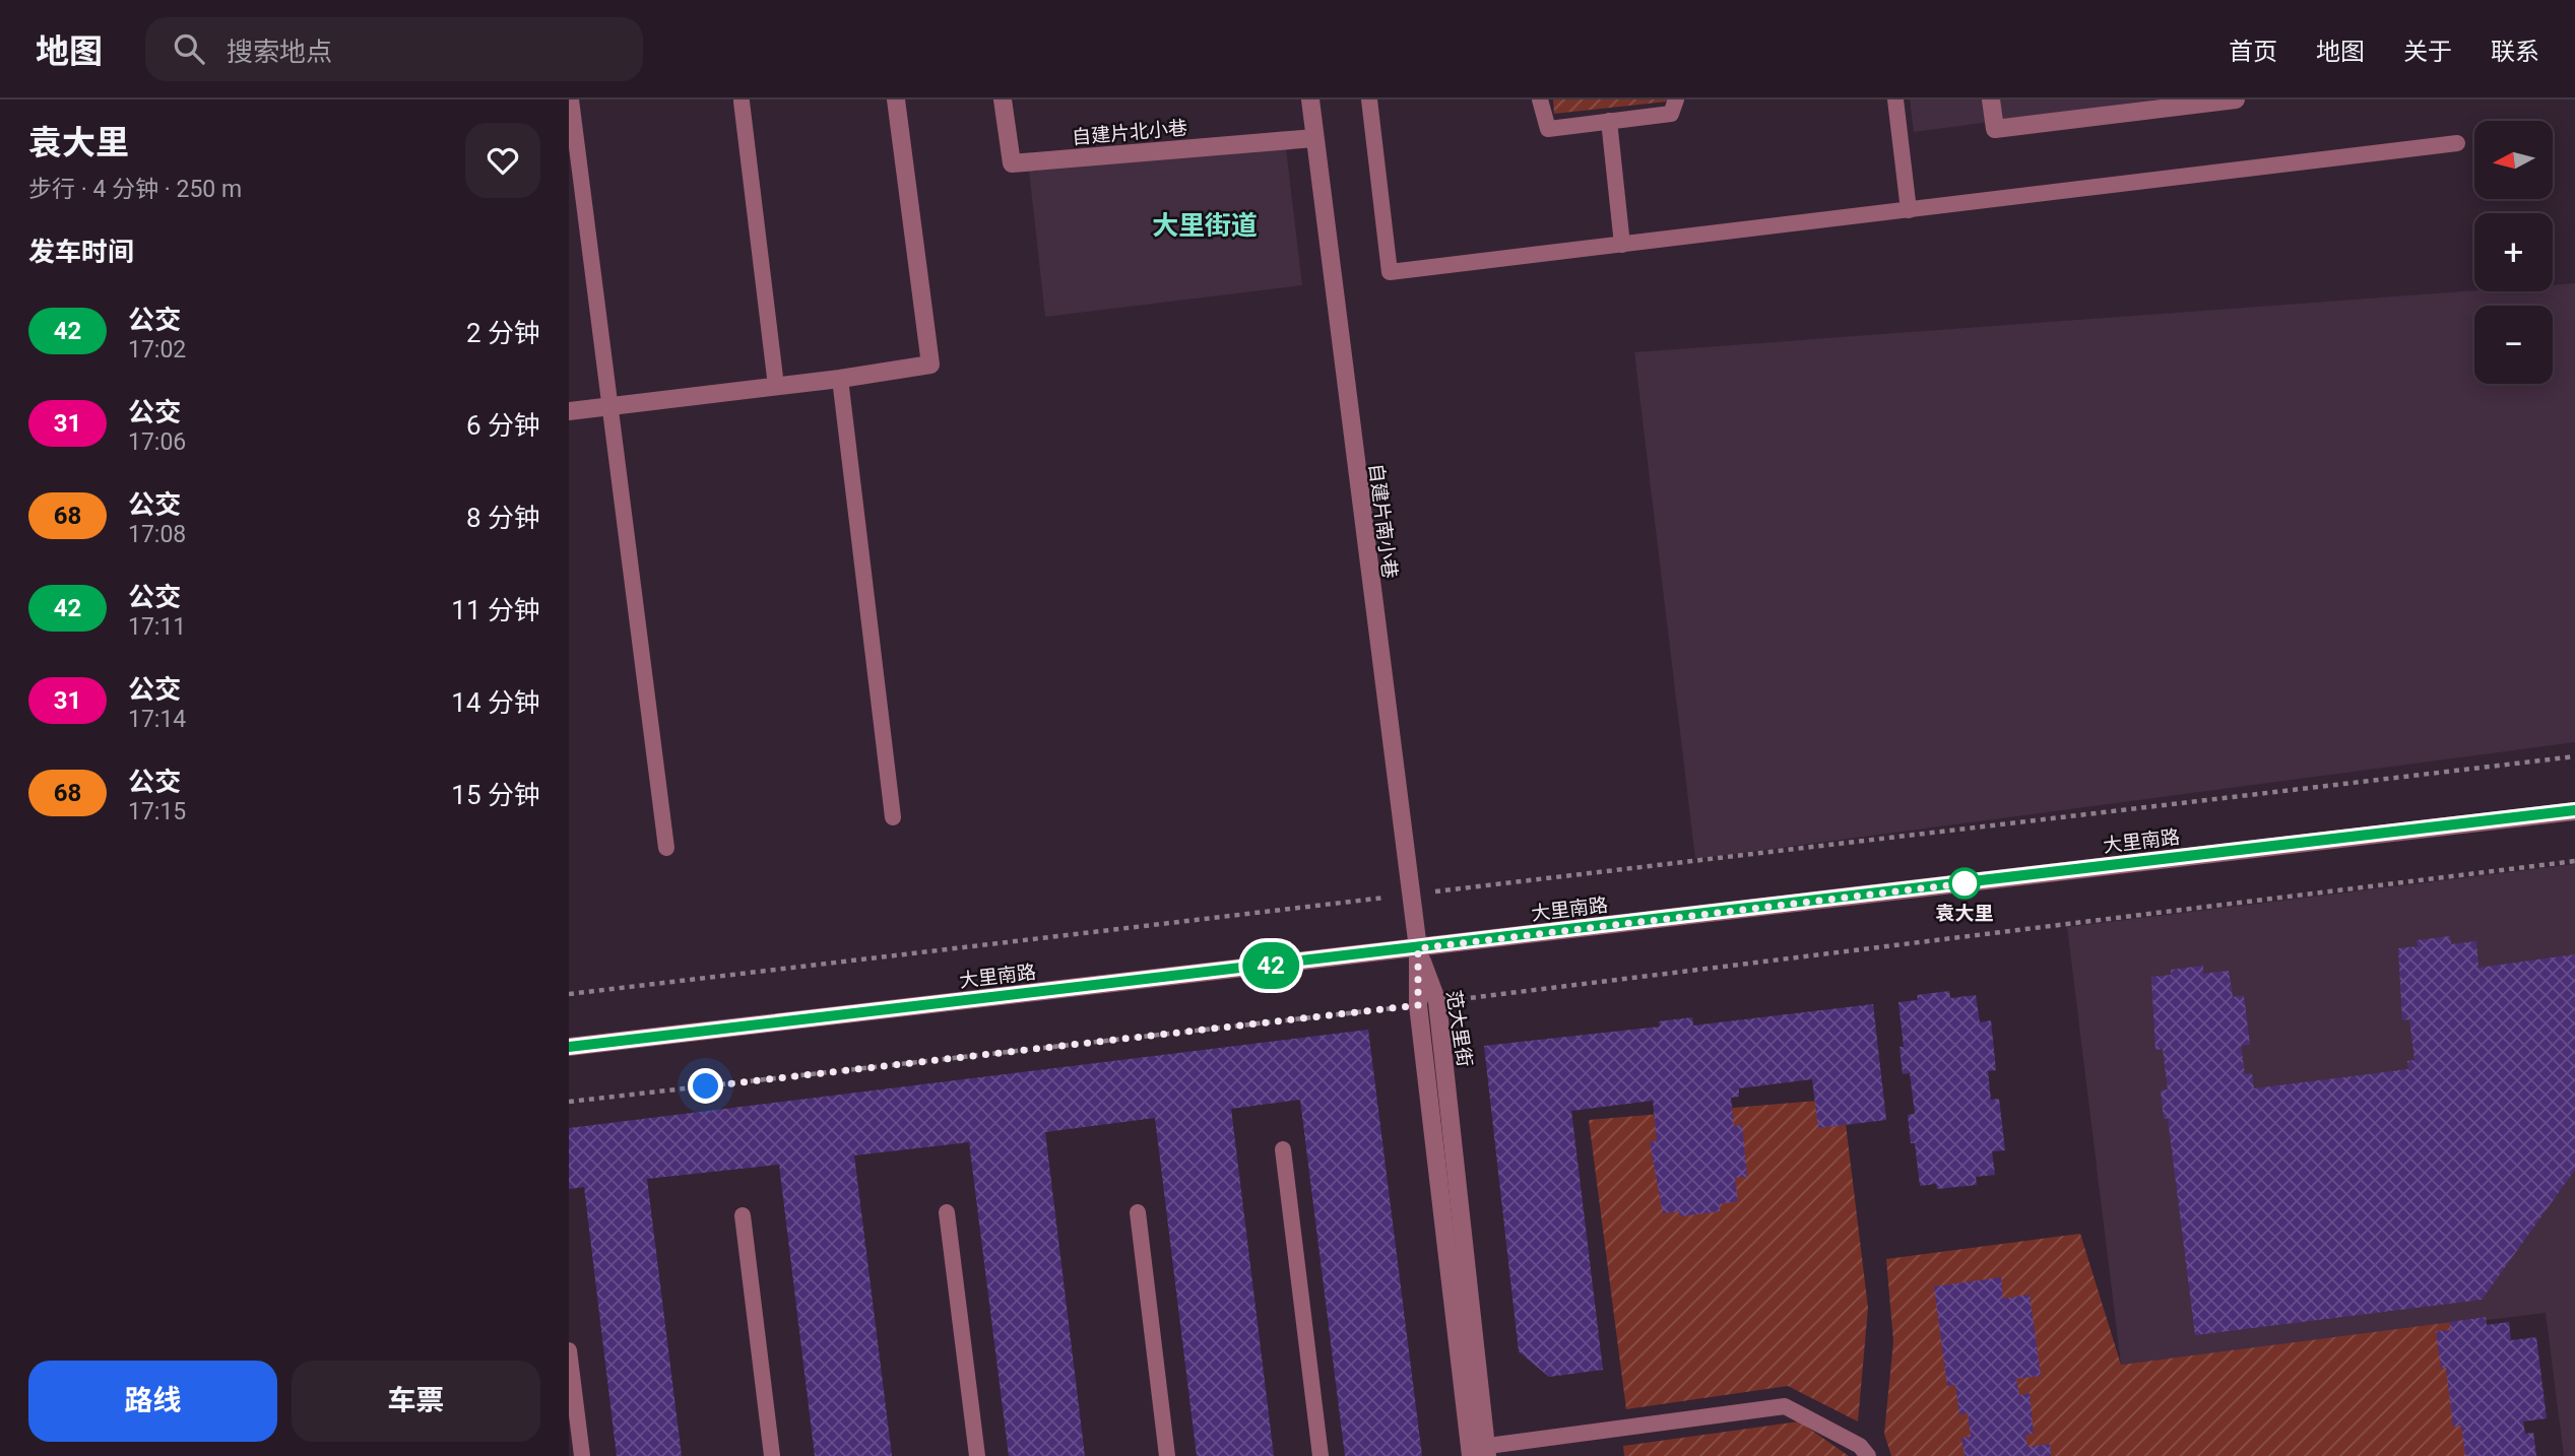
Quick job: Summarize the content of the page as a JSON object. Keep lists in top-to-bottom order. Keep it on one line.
{"streets":{"street":["自建片北小巷","自建片南小巷","大里南路","范大里街"]},"crossings":[["自建片北小巷","自建片南小巷"],["自建片南小巷","大里南路"],["自建片南小巷","范大里街"],["大里南路","范大里街"]],"districts":["大里街道"],"places":["袁大里"],"lines":["bus line 42"],"north":"left","page":{"header":"地图","search":"搜索地点","nav":["首页","地图","关于","联系"],"heading":[["袁大里","步行 · 4 分钟 · 250 m"],"发车时间"],"on_map":"42","map_buttons":["+","−"],"list":[{"mark":"42","name":"公交","note":"17:02","value":"2 分钟"},{"mark":"31","name":"公交","note":"17:06","value":"6 分钟"},{"mark":"68","name":"公交","note":"17:08","value":"8 分钟"},{"mark":"42","name":"公交","note":"17:11","value":"11 分钟"},{"mark":"31","name":"公交","note":"17:14","value":"14 分钟"},{"mark":"68","name":"公交","note":"17:15","value":"15 分钟"}],"buttons":["路线","车票"]}}
